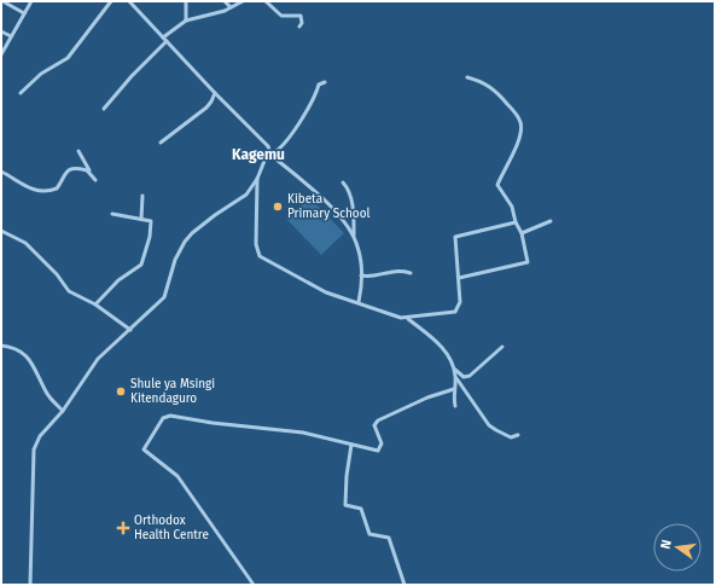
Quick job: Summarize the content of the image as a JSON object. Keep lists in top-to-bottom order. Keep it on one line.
{"districts":["Kagemu"],"places":{"other":["Kibeta Primary School","Shule ya Msingi Kitendaguro"],"health":["Orthodox Health Centre"]},"north":"left"}
